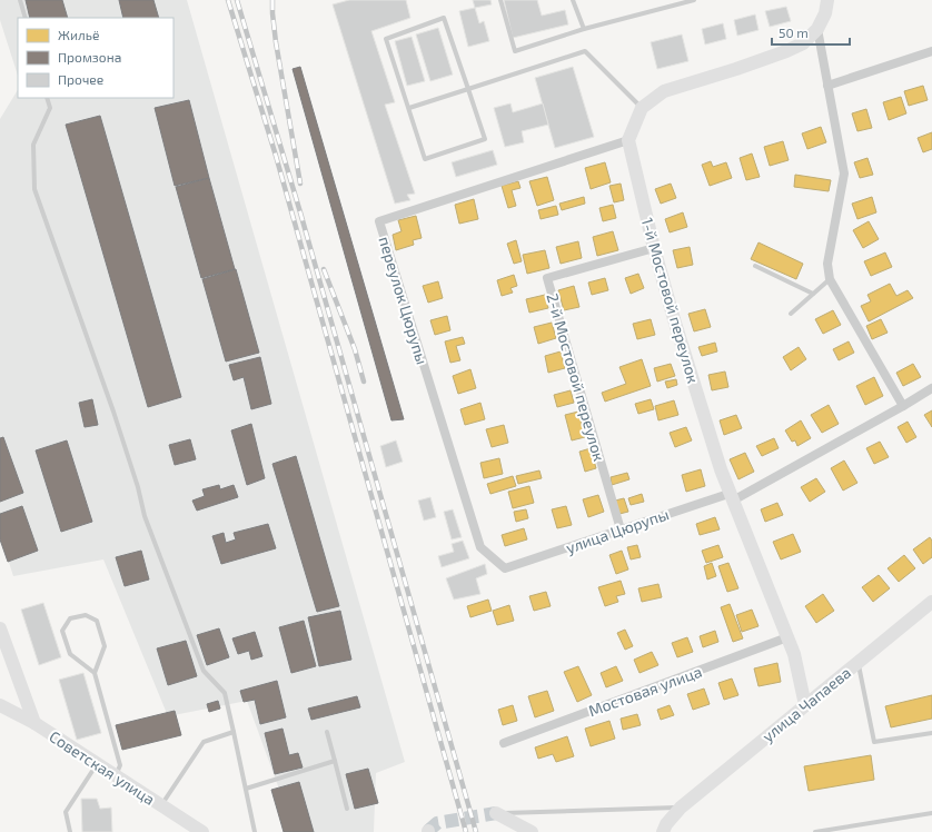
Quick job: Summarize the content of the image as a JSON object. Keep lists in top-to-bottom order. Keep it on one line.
{"streets":{"street":["переулок Цюрупы","1-й Мостовой переулок","2-й Мостовой переулок","улица Цюрупы","Мостовая улица","улица Чапаева","Советская улица"]},"crossings":[["переулок Цюрупы","1-й Мостовой переулок"],["переулок Цюрупы","улица Цюрупы"],["1-й Мостовой переулок","2-й Мостовой переулок"],["1-й Мостовой переулок","улица Цюрупы"],["1-й Мостовой переулок","Мостовая улица"],["1-й Мостовой переулок","улица Чапаева"],["2-й Мостовой переулок","улица Цюрупы"]],"legend":["Жильё","Промзона","Прочее"],"scale_bar":"50 m"}
